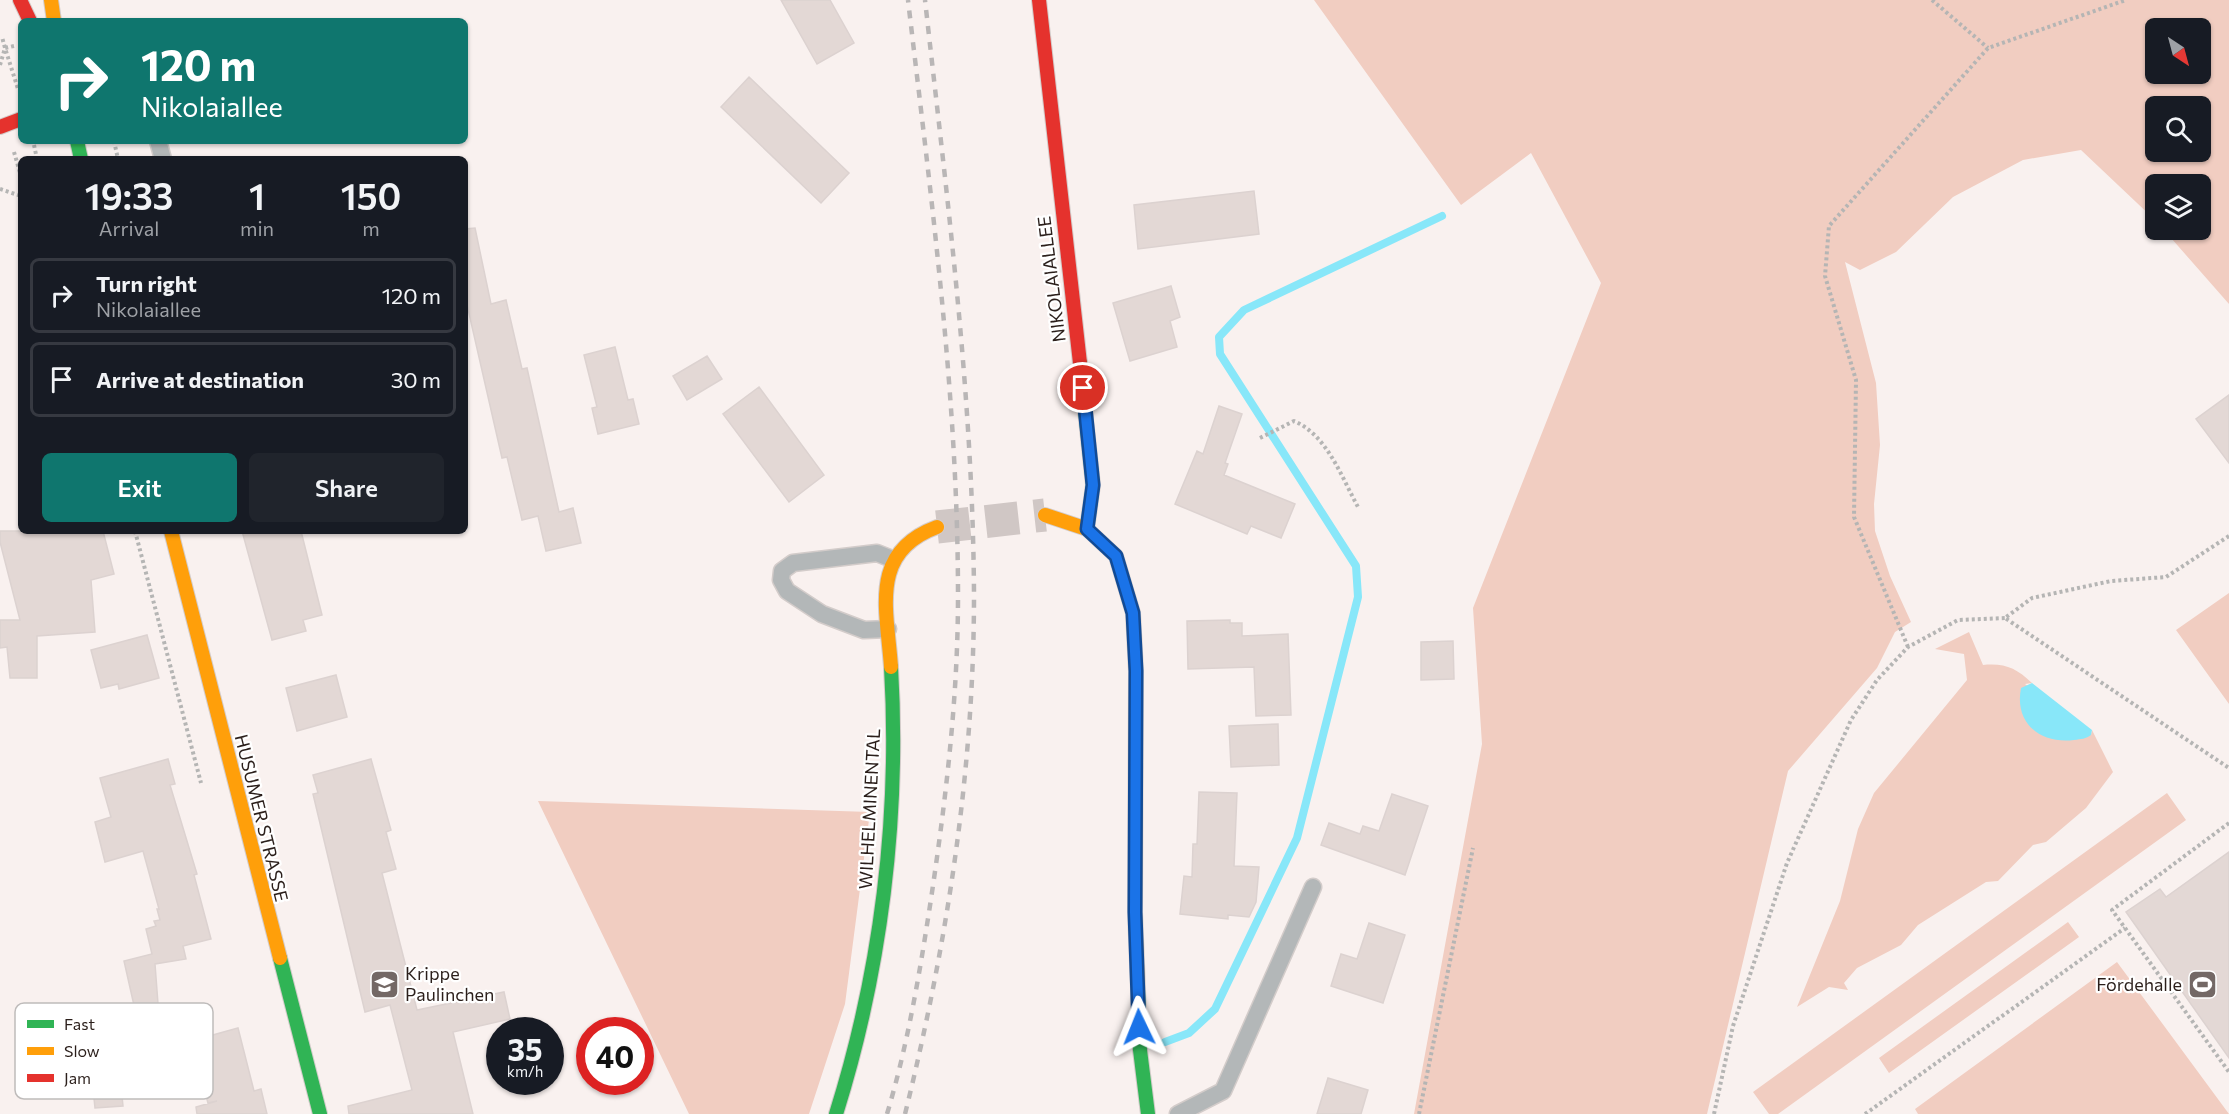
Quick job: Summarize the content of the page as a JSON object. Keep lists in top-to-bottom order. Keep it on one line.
{"streets":{"street":["NIKOLAIALLEE","WILHELMINENTAL","HUSUMER STRASSE"]},"places":{"school or university":["Krippe Paulinchen"],"sports":["Fördehalle"]},"legend":["Fast","Slow","Jam"],"north":"bottom right","page":{"turn":["120 m","Nikolaiallee"],"eta":["19:33","Arrival","1","min","150","m"],"list":[{"name":"Turn right","note":"Nikolaiallee","value":"120 m"},{"name":"Arrive at destination","value":"30 m"}],"buttons":["Exit","Share"],"speed":"35 km/h","limit":"40"}}
